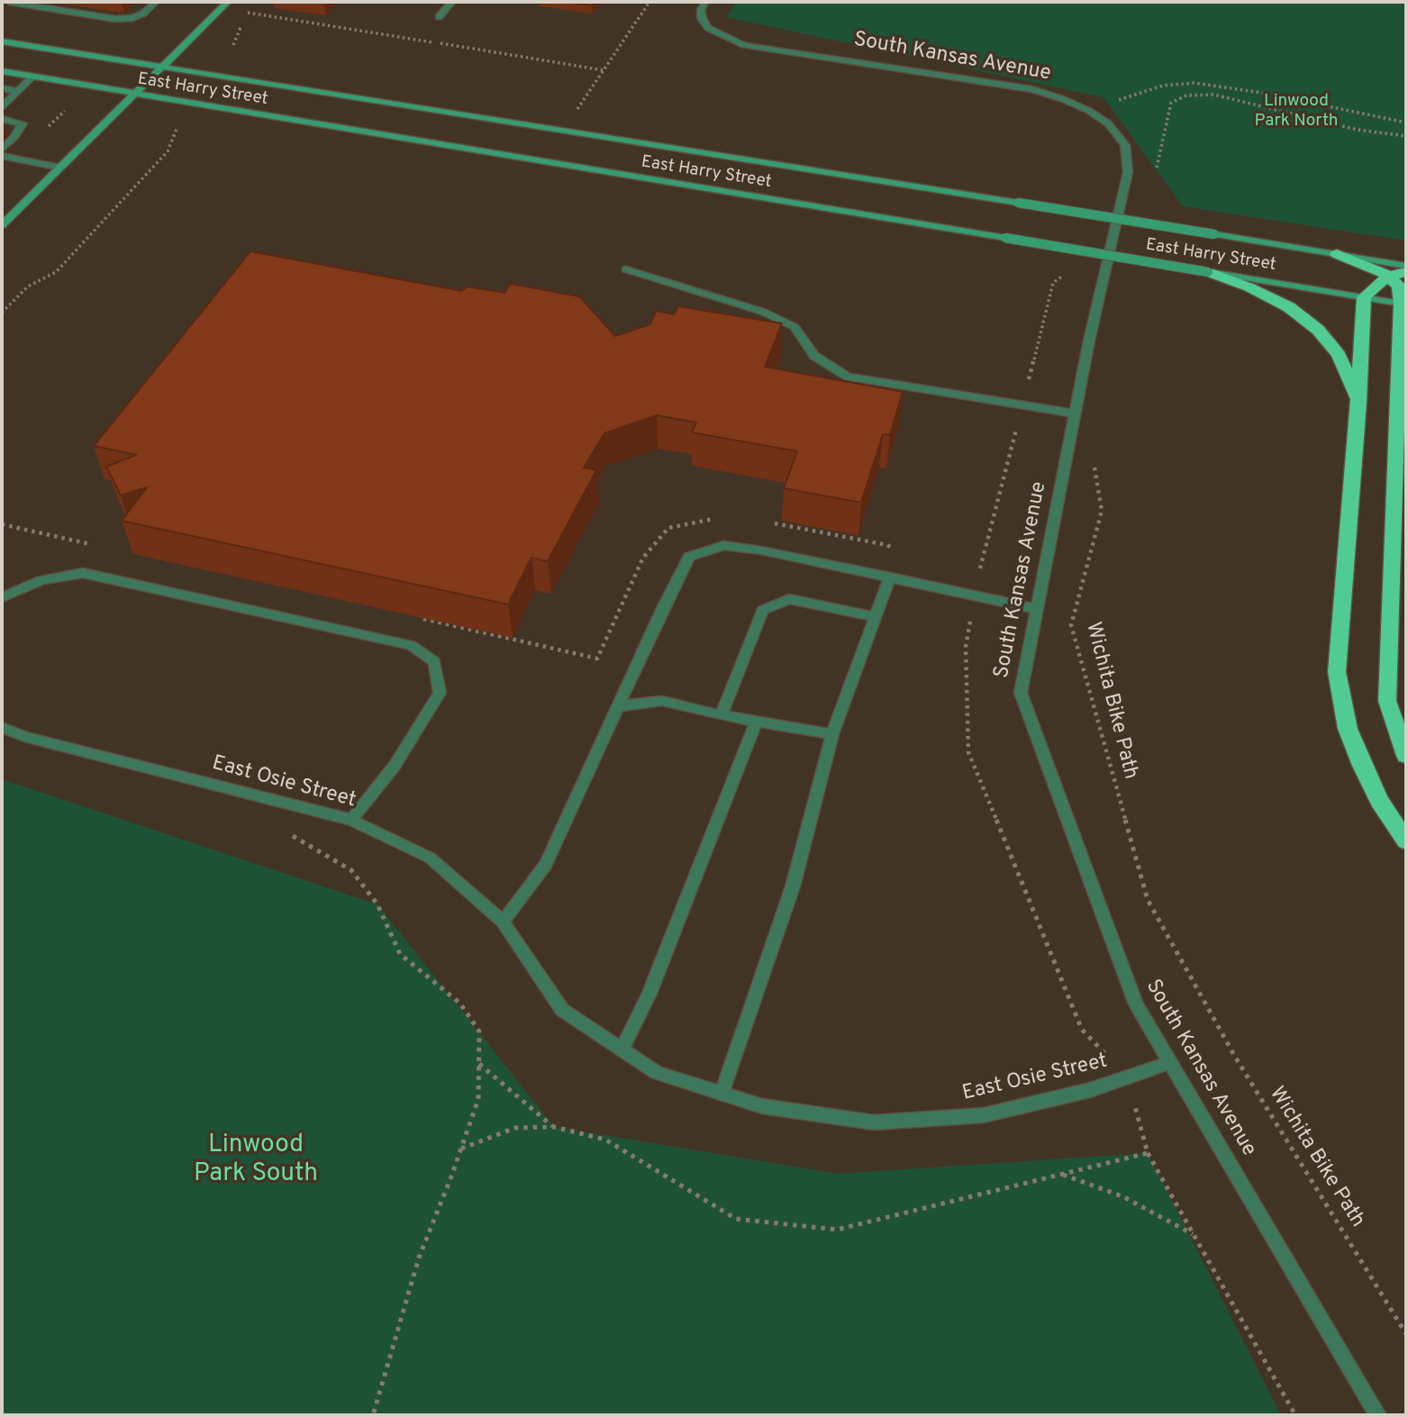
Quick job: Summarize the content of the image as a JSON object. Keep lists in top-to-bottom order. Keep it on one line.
{"streets":{"main road":["East Harry Street"],"street":["South Kansas Avenue","East Osie Street"],"path":["Wichita Bike Path"]},"crossings":[["South Kansas Avenue","East Osie Street"]],"parks":["Linwood Park North","Linwood Park South"]}
